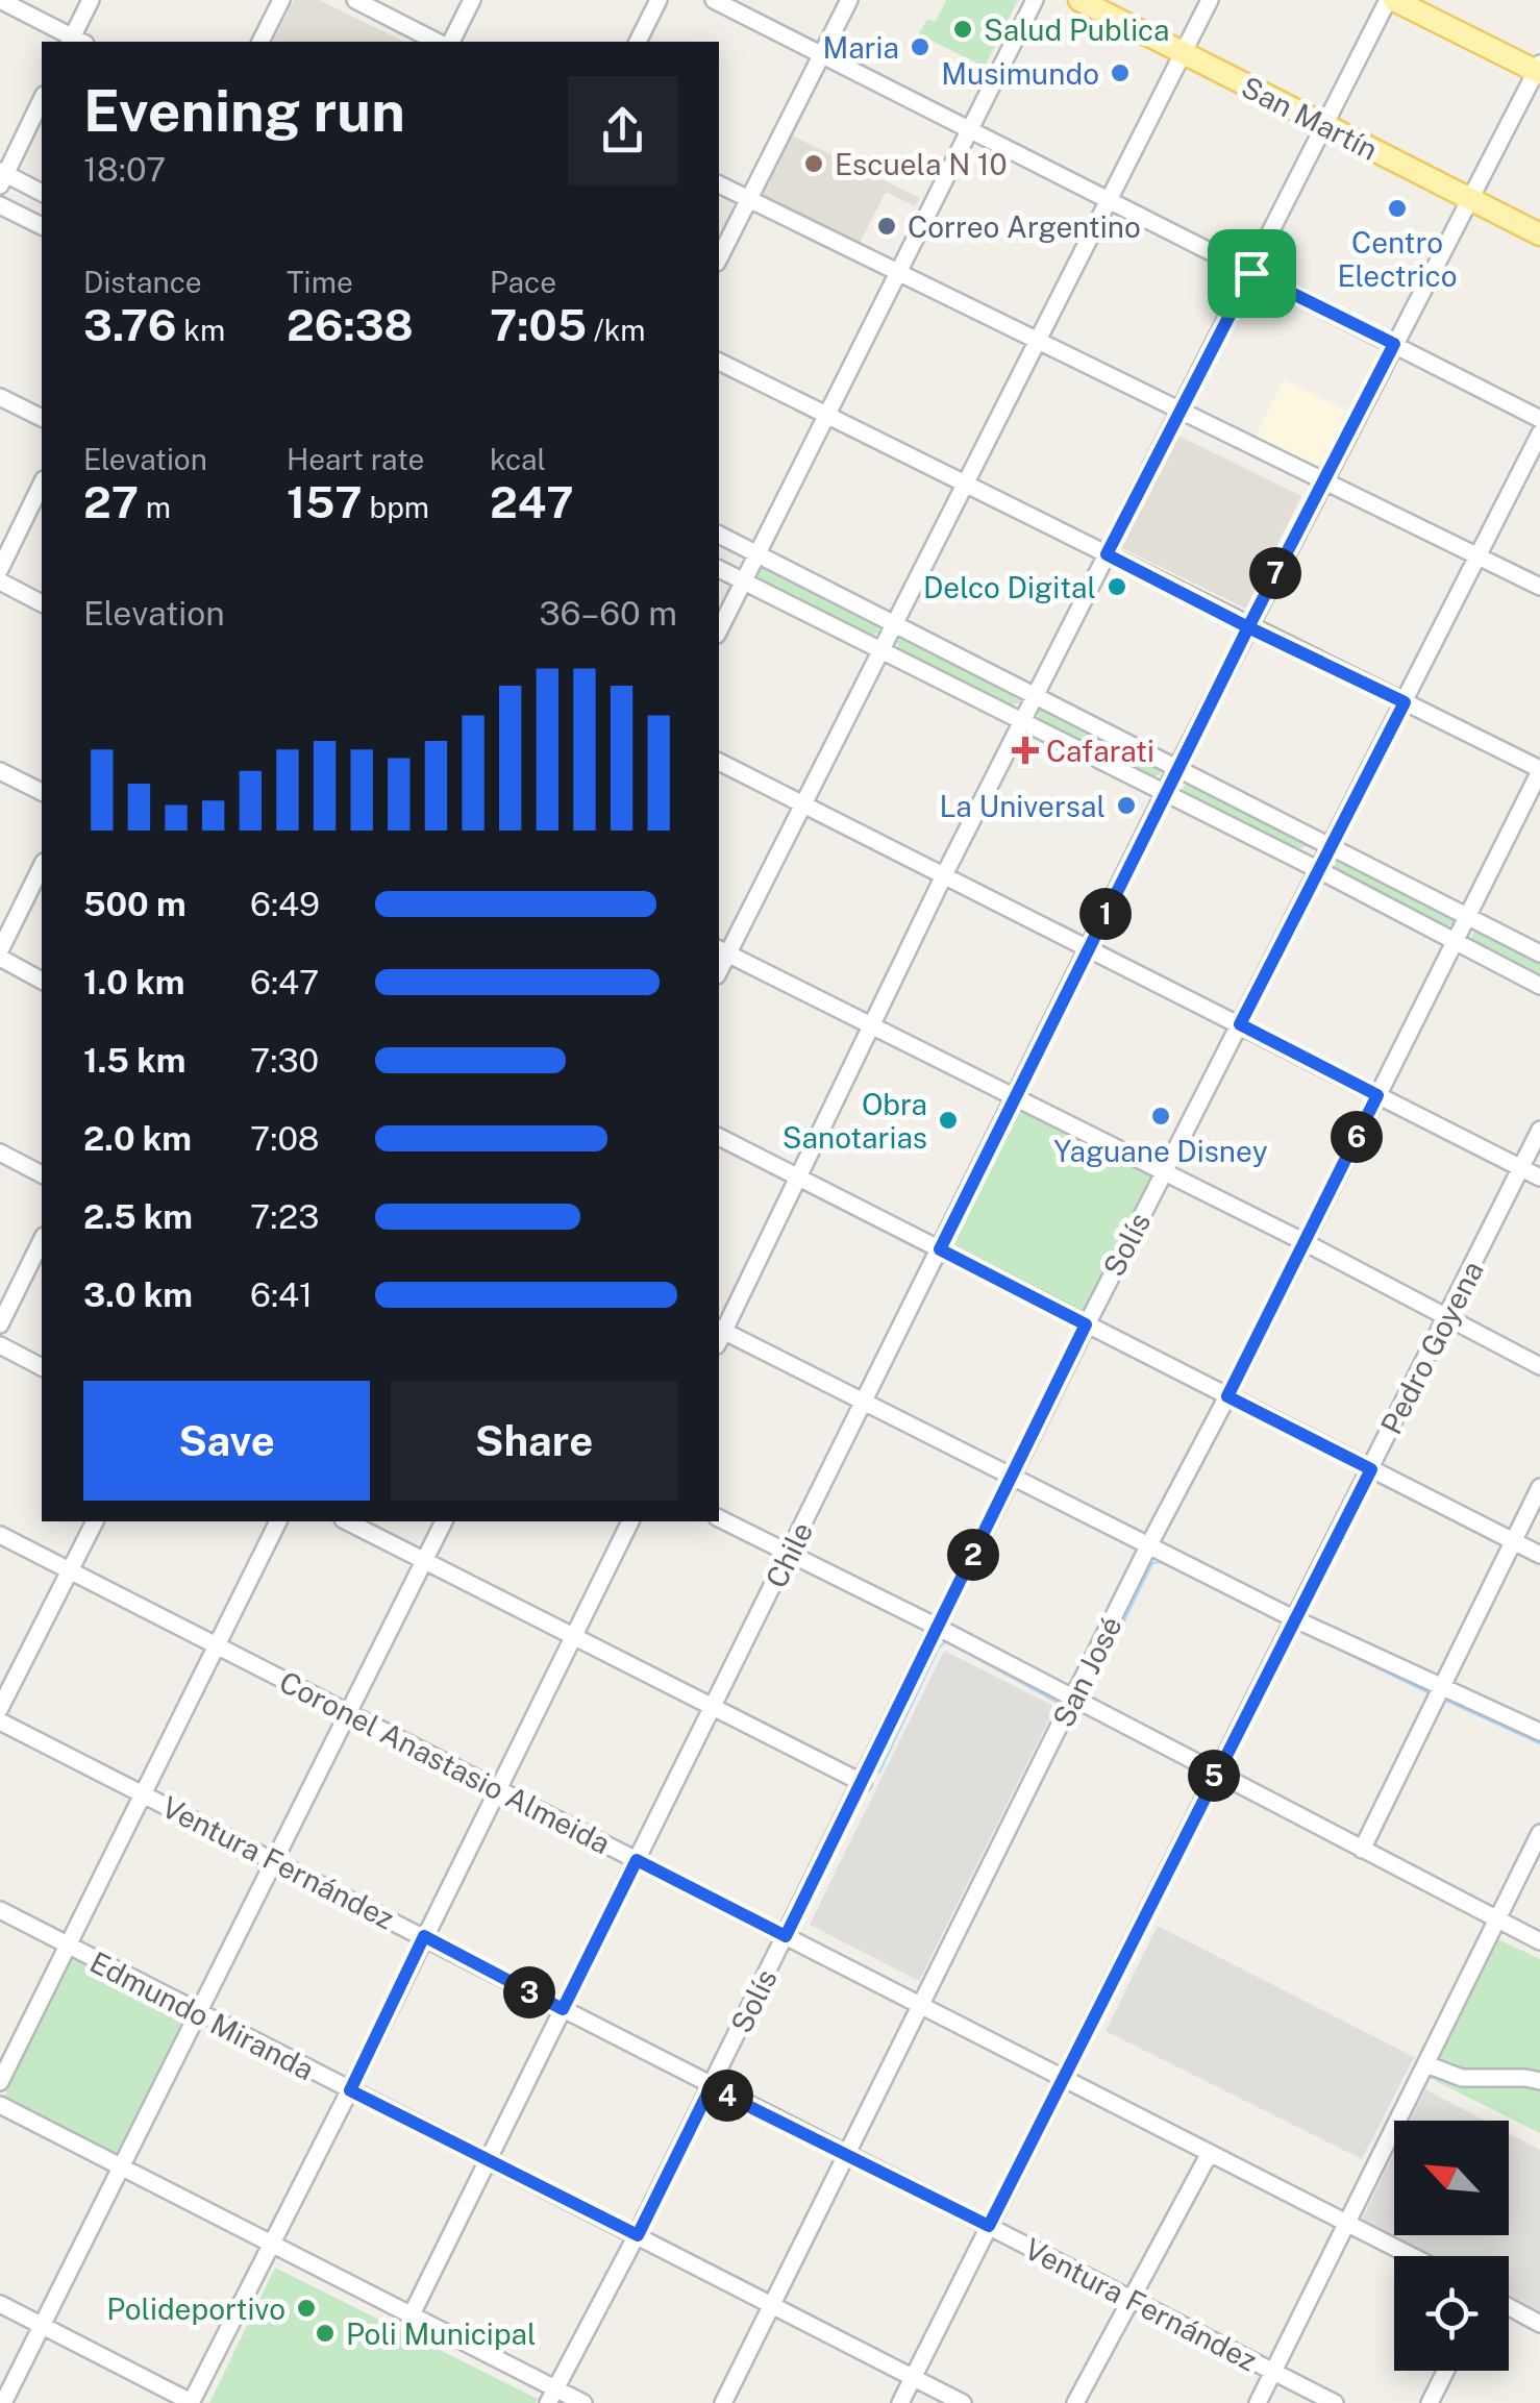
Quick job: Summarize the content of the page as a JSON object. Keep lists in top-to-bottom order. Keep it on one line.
{"streets":{"main road":["San Martín"],"street":["Solís","Pedro Goyena","Chile","San José","Coronel Anastasio Almeida","Ventura Fernández","Edmundo Miranda"]},"crossings":[["San Martín","Chile"],["Solís","Coronel Anastasio Almeida"],["Solís","Ventura Fernández"],["Solís","Edmundo Miranda"],["Pedro Goyena","Coronel Anastasio Almeida"],["Pedro Goyena","Ventura Fernández"],["Pedro Goyena","Edmundo Miranda"],["Chile","Coronel Anastasio Almeida"],["Chile","Ventura Fernández"],["Chile","Edmundo Miranda"],["San José","Coronel Anastasio Almeida"],["San José","Ventura Fernández"],["San José","Edmundo Miranda"]],"places":{"other":["Salud Publica","Maria","Musimundo","Escuela N 10","Centro Electrico","Correo Argentino","Delco Digital","La Universal","Yaguane Disney","Obra Sanotarias","Polideportivo","Poli Municipal"],"health":["Cafarati"]},"north":"top left","page":{"heading":["Evening run","18:07"],"stats":[["Distance","3.76 km"],["Time","26:38"],["Pace","7:05 /km"],["Elevation","27 m"],["Heart rate","157 bpm"],["kcal","247"]],"pins":["7","1","6","2","5","3","4"],"chart":["Elevation","36–60 m"],"list":[{"name":"500 m","note":"6:49"},{"name":"1.0 km","note":"6:47"},{"name":"1.5 km","note":"7:30"},{"name":"2.0 km","note":"7:08"},{"name":"2.5 km","note":"7:23"},{"name":"3.0 km","note":"6:41"}],"buttons":["Save","Share"]}}
